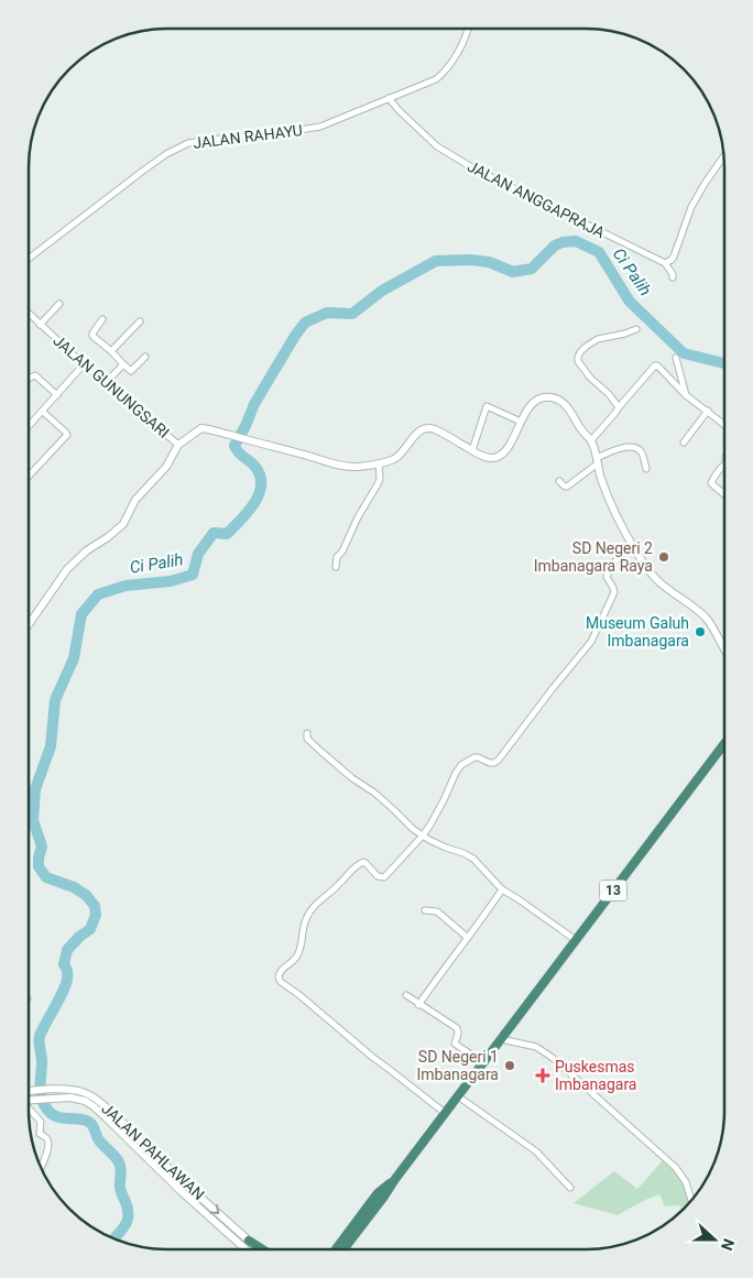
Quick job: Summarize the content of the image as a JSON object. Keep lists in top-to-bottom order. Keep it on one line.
{"streets":{"highway":["13"],"street":["JALAN RAHAYU","JALAN ANGGAPRAJA","JALAN GUNUNGSARI","JALAN PAHLAWAN"]},"crossings":[["JALAN RAHAYU","JALAN ANGGAPRAJA"]],"water":["Ci Palih"],"places":{"other":["SD Negeri 2 Imbanagara Raya","Museum Galuh Imbanagara","SD Negeri 1 Imbanagara"],"health":["Puskesmas Imbanagara"]},"north":"right"}
